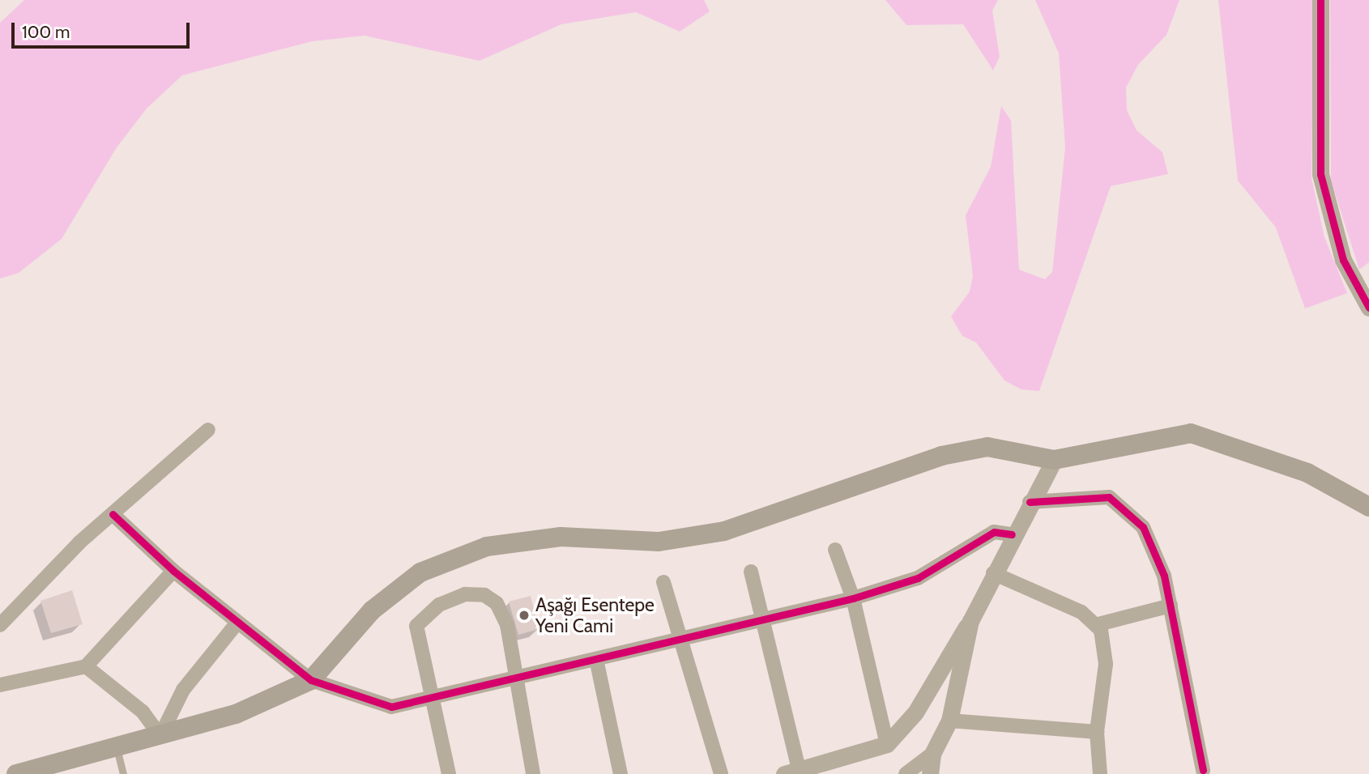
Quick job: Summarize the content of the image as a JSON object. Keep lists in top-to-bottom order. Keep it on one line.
{"places":["Aşağı Esentepe Yeni Cami"],"scale_bar":"100 m"}
